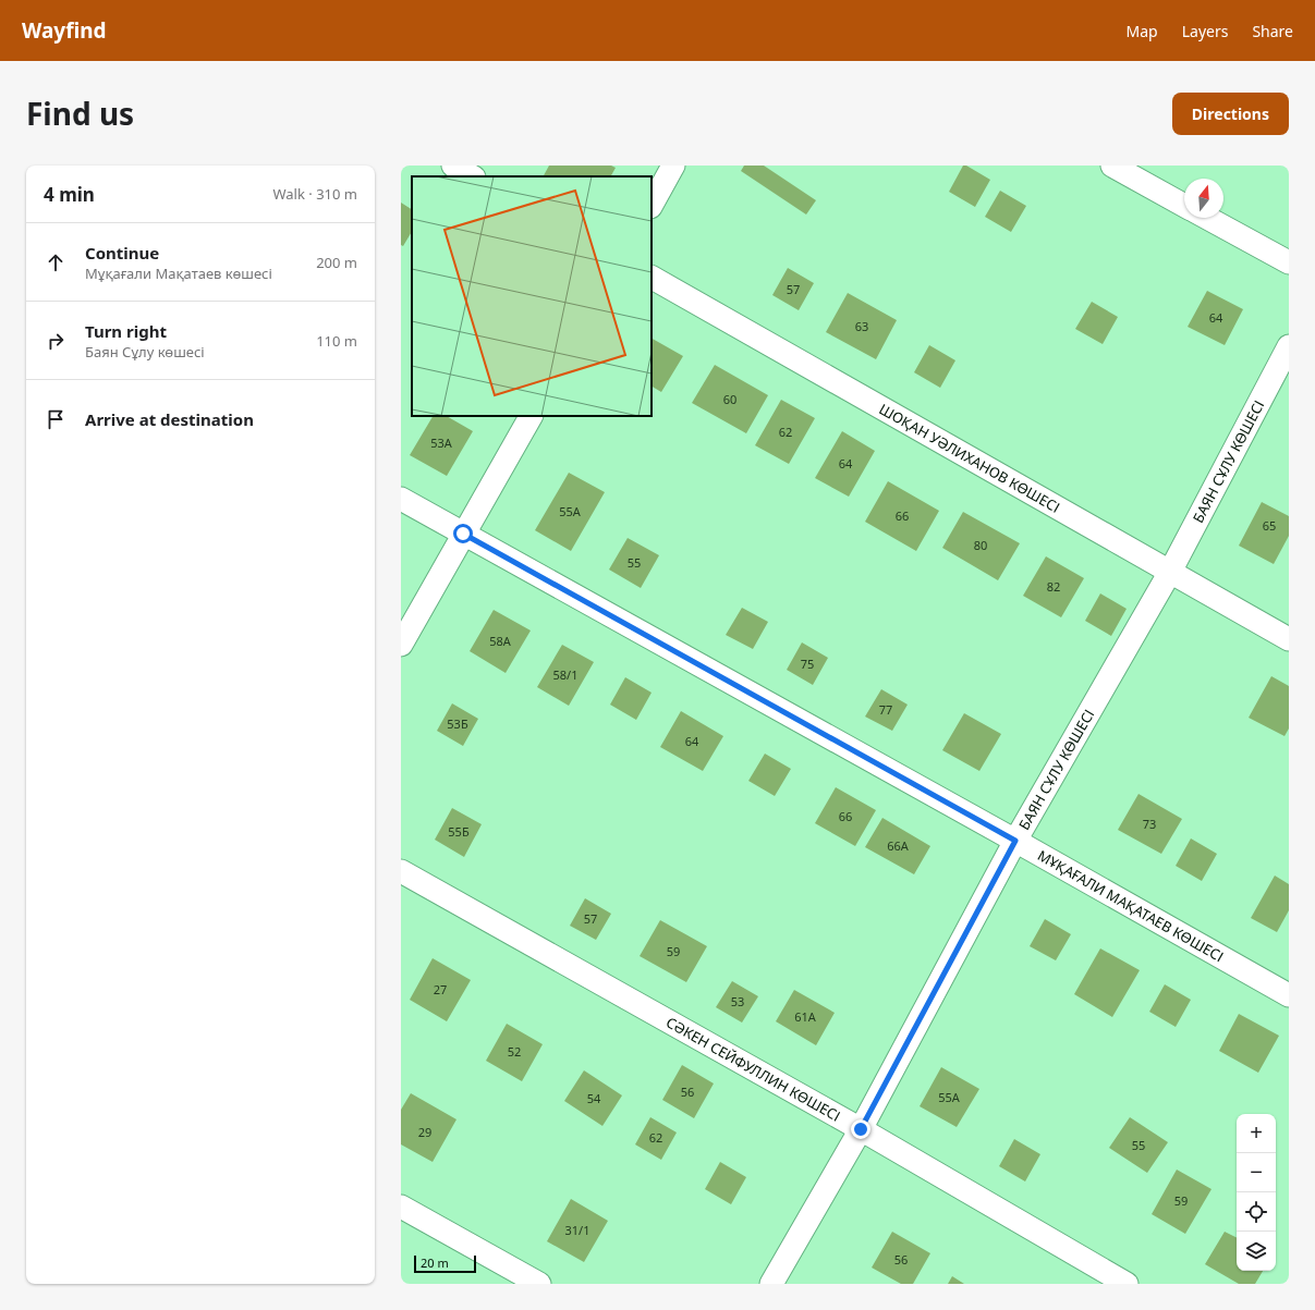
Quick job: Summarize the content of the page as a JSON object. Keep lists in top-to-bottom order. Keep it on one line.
{"streets":{"street":["ШОҚАН УӘЛИХАНОВ КӨШЕСІ","БАЯН СҰЛУ КӨШЕСІ","МҰҚАҒАЛИ МАҚАТАЕВ КӨШЕСІ","СӘКЕН СЕЙФУЛЛИН КӨШЕСІ"]},"crossings":[["ШОҚАН УӘЛИХАНОВ КӨШЕСІ","БАЯН СҰЛУ КӨШЕСІ"],["БАЯН СҰЛУ КӨШЕСІ","МҰҚАҒАЛИ МАҚАТАЕВ КӨШЕСІ"],["БАЯН СҰЛУ КӨШЕСІ","СӘКЕН СЕЙФУЛЛИН КӨШЕСІ"]],"house_numbers":["57","64","63","60","62","53А","64","55А","66","65","80","55","82","58А","75","58/1","77","53Б","64","66","73","55Б","66А","57","59","27","53","61А","52","56","55А","54","29","62","55","59","31/1","56"],"scale_bar":"20 m","north":"top","page":{"header":"Wayfind","nav":["Map","Layers","Share"],"title":"Find us","buttons":"Directions","heading":["4 min","Walk · 310 m"],"list":[["Continue","Мұқағали Мақатаев көшесі","200 m"],["Turn right","Баян Сұлу көшесі","110 m"],"Arrive at destination"],"map_buttons":["+","−"],"scale":"20 m"}}
